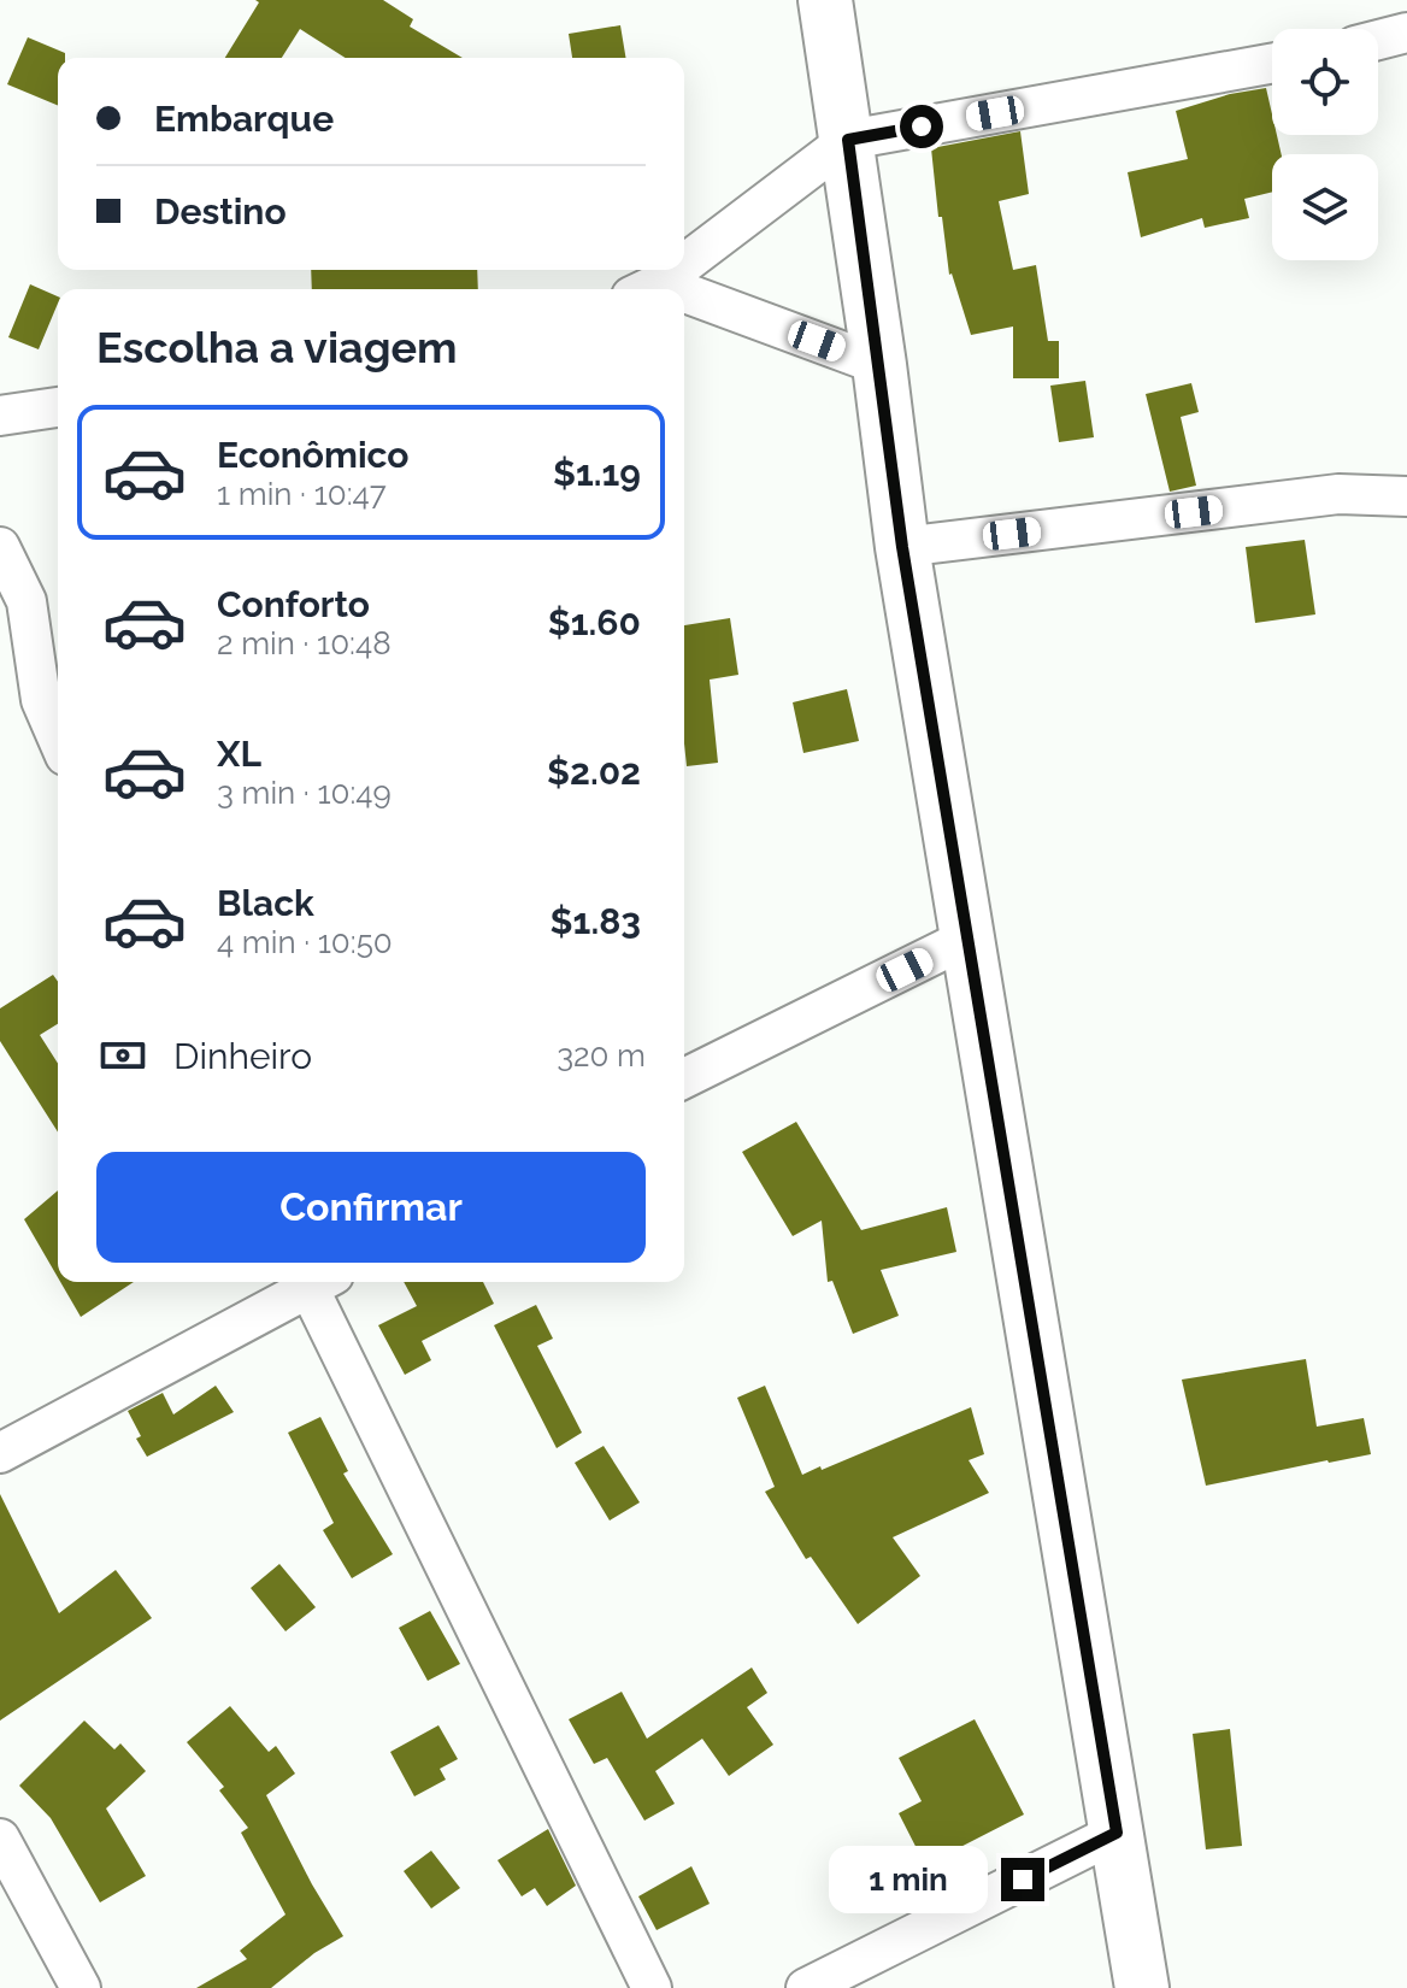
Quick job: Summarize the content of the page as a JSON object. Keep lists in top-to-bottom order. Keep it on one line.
{"page":{"banner":["Embarque","Destino"],"heading":"Escolha a viagem","list":[{"name":"Econômico","note":"1 min · 10:47","value":"$1.19"},{"name":"Conforto","note":"2 min · 10:48","value":"$1.60"},{"name":"XL","note":"3 min · 10:49","value":"$2.02"},{"name":"Black","note":"4 min · 10:50","value":"$1.83"}],"pay":["Dinheiro","320 m"],"buttons":"Confirmar","bubble":"1 min"}}
